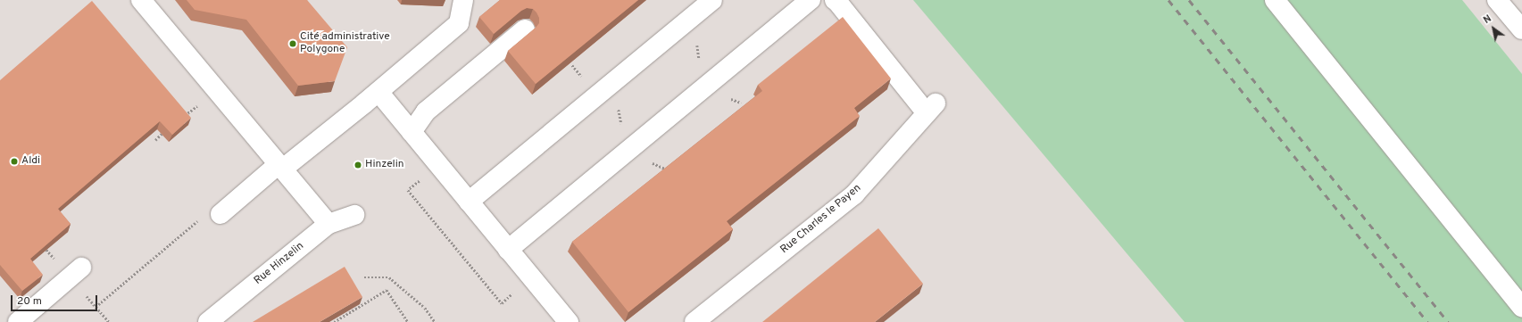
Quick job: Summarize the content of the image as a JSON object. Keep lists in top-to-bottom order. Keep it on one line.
{"streets":{"street":["Rue Charles le Payen","Rue Hinzelin"]},"places":["Cité administrative Polygone","Aldi","Hinzelin"],"scale_bar":"20 m","north":"top left"}
